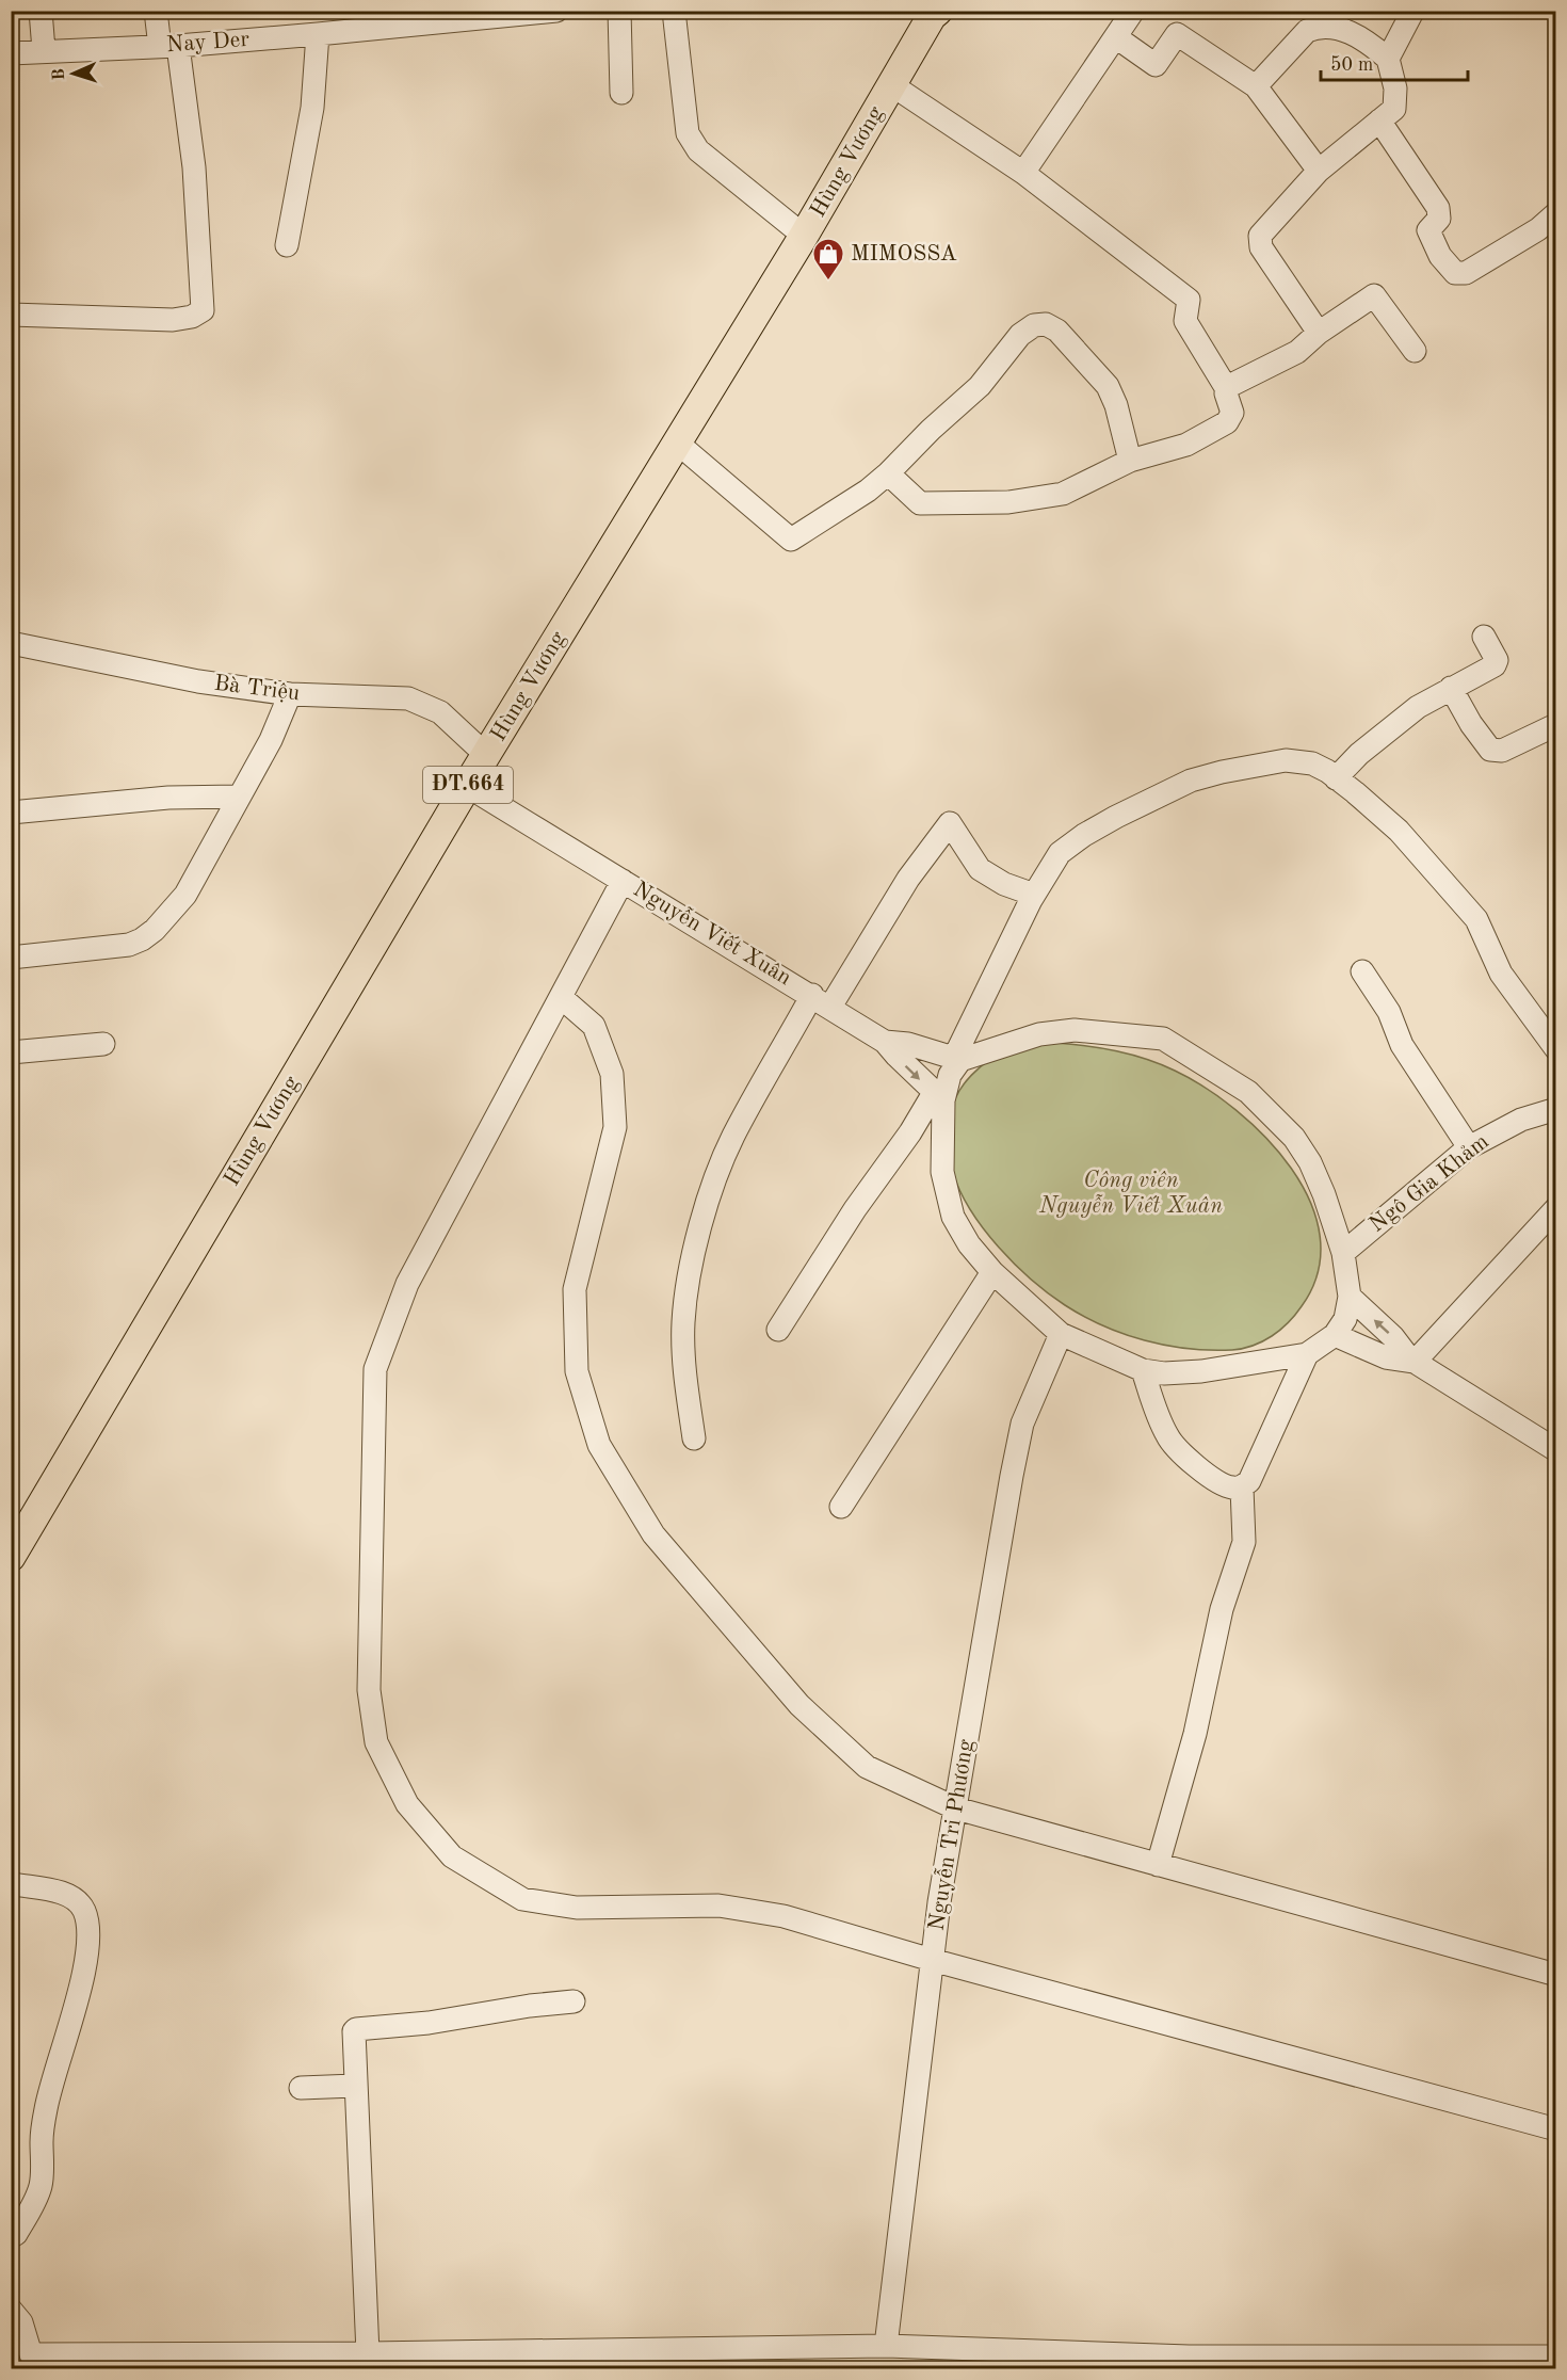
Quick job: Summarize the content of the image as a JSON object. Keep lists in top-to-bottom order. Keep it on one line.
{"streets":{"main road":["Hùng Vương","ĐT.664"],"street":["Nay Der","Bà Triệu","Nguyễn Viết Xuân","Ngô Gia Khảm","Nguyễn Tri Phương"]},"crossings":[["Hùng Vương","Bà Triệu"],["Hùng Vương","Nguyễn Viết Xuân"]],"parks":["Công viên Nguyễn Viết Xuân"],"places":{"shop":["MIMOSSA"]},"scale_bar":"50 m","north":"left"}
